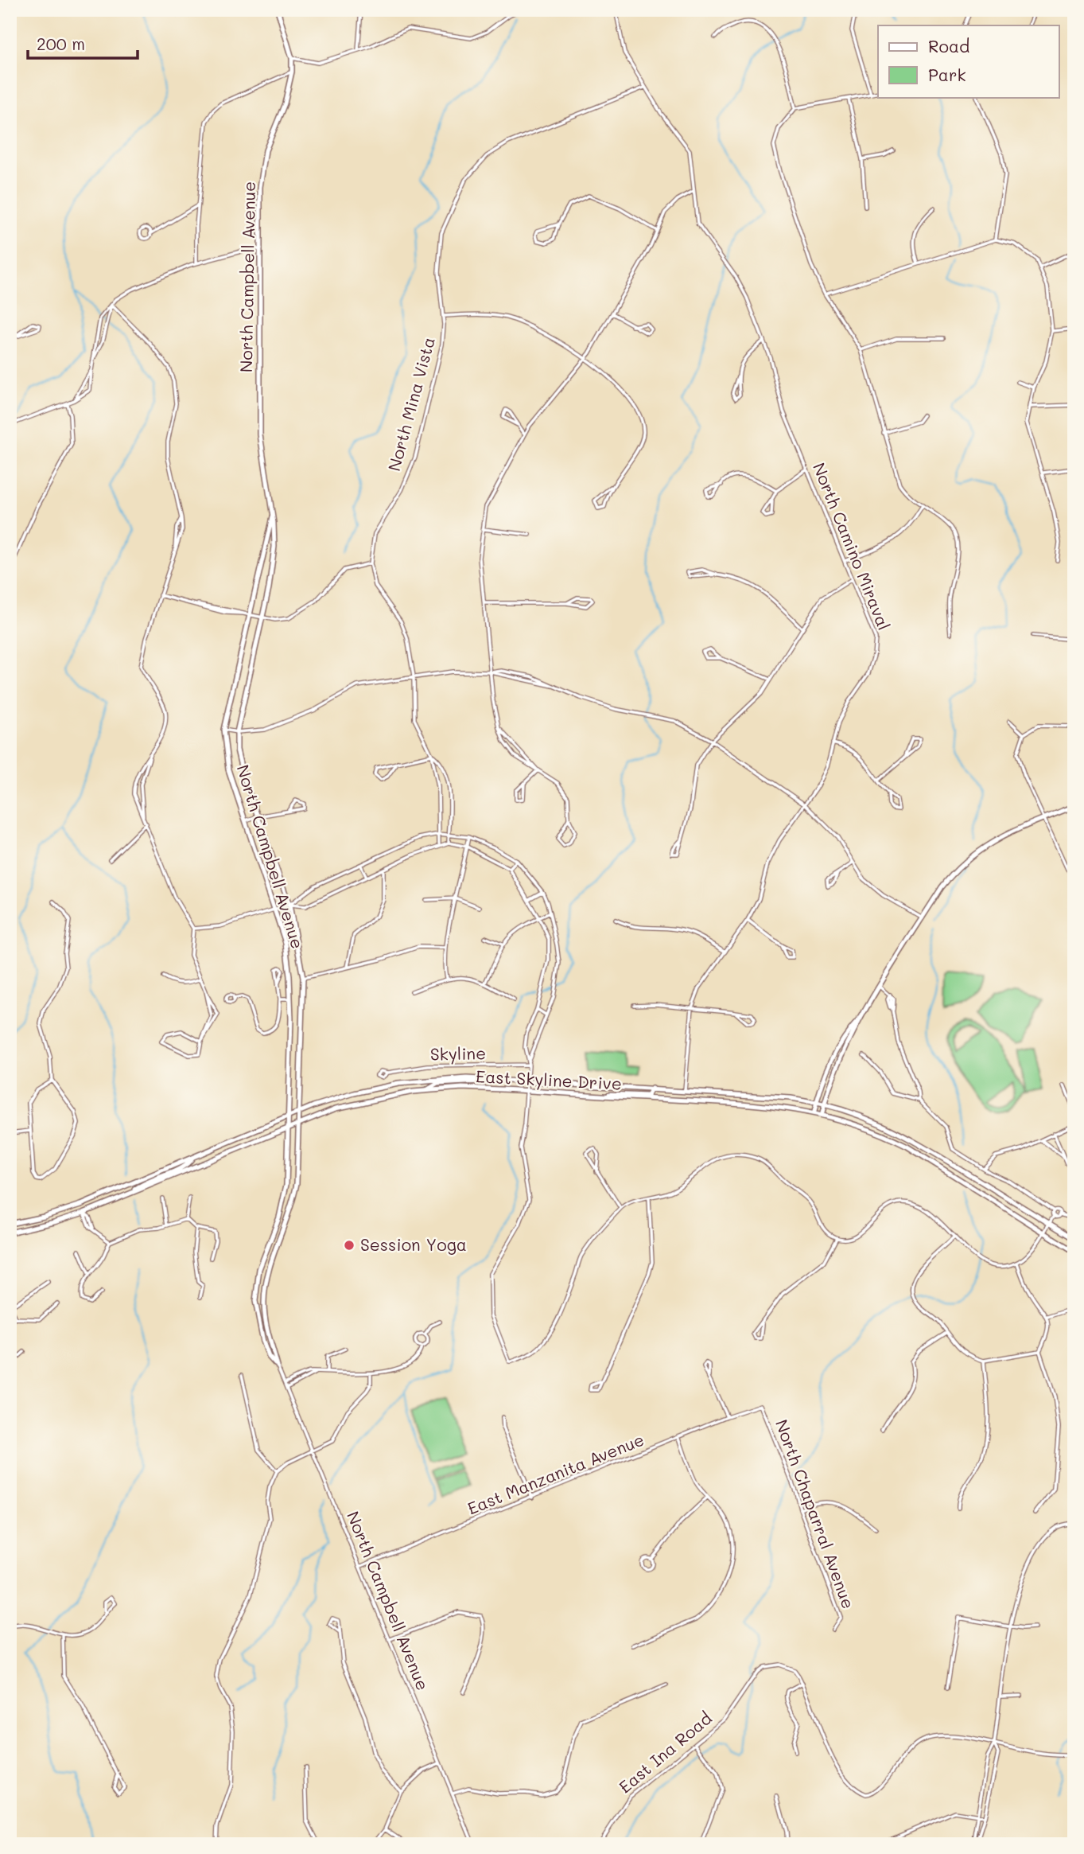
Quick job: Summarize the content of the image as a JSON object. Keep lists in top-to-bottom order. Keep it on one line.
{"streets":{"main road":["North Campbell Avenue","East Skyline Drive"],"street":["North Mina Vista","North Camino Miraval","Skyline","East Manzanita Avenue","North Chaparral Avenue","East Ina Road"]},"crossings":[["North Campbell Avenue","East Skyline Drive"],["North Campbell Avenue","East Manzanita Avenue"],["North Mina Vista","North Camino Miraval"],["North Camino Miraval","East Skyline Drive"],["East Manzanita Avenue","North Chaparral Avenue"]],"places":["Session Yoga"],"legend":["Road","Park"],"scale_bar":"200 m"}
